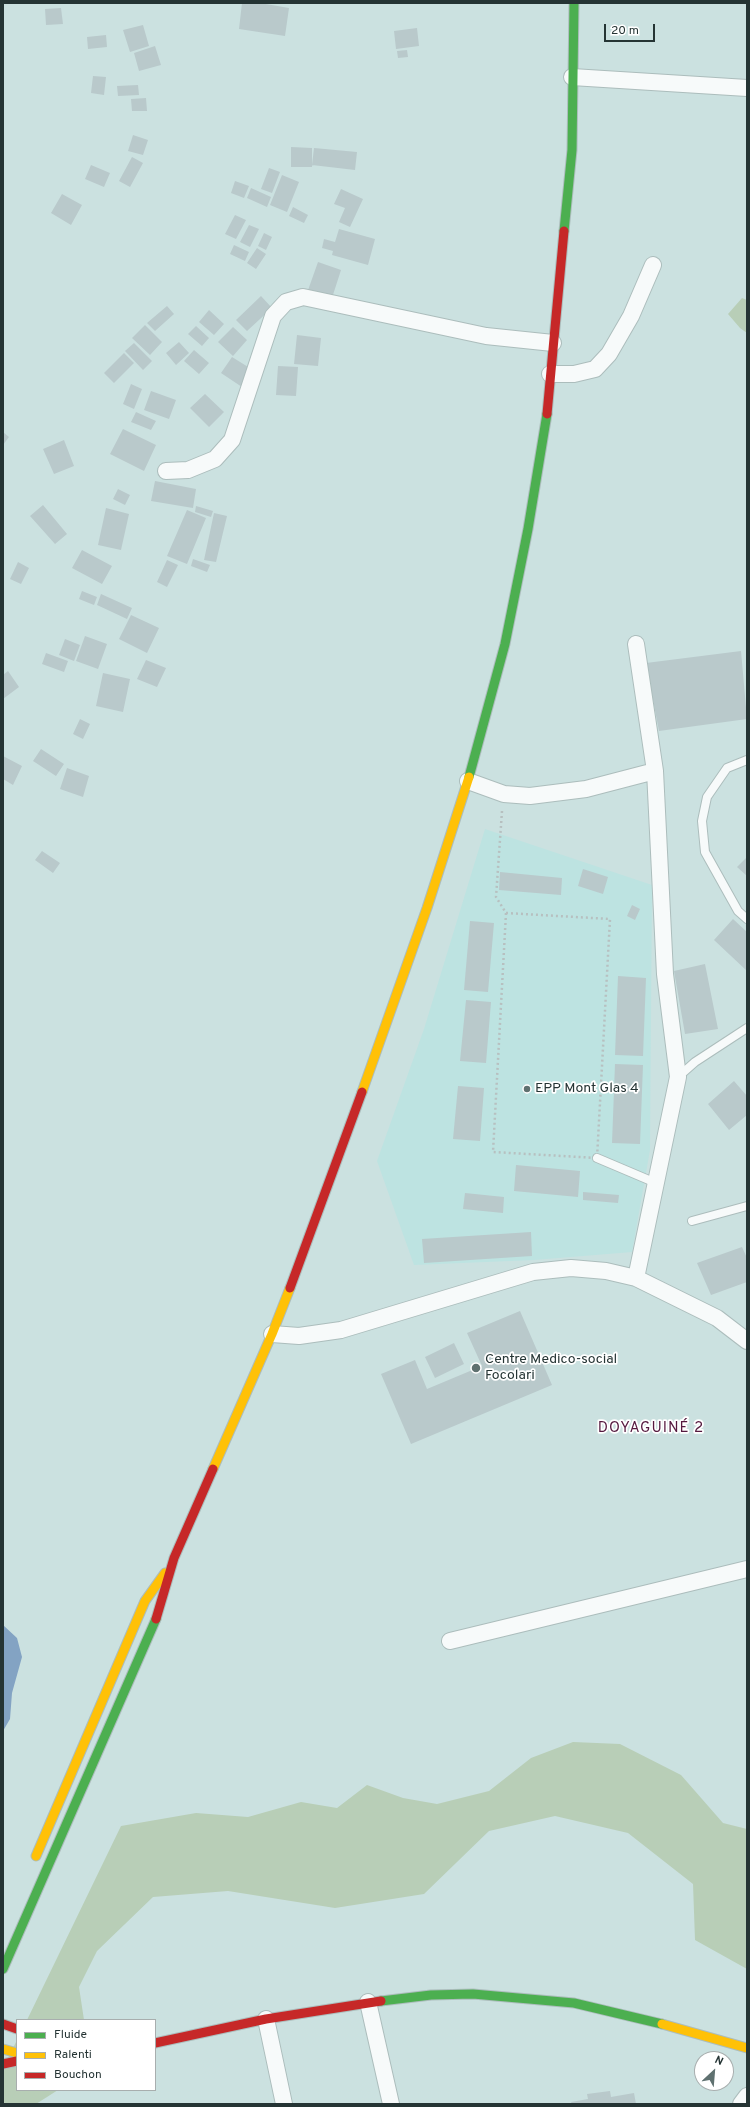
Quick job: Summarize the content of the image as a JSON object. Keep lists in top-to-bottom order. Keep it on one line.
{"districts":["DOYAGUINÉ 2"],"places":["EPP Mont Glas 4","Centre Medico-social Focolari"],"legend":["Fluide","Ralenti","Bouchon"],"scale_bar":"20 m","north":"top right"}
